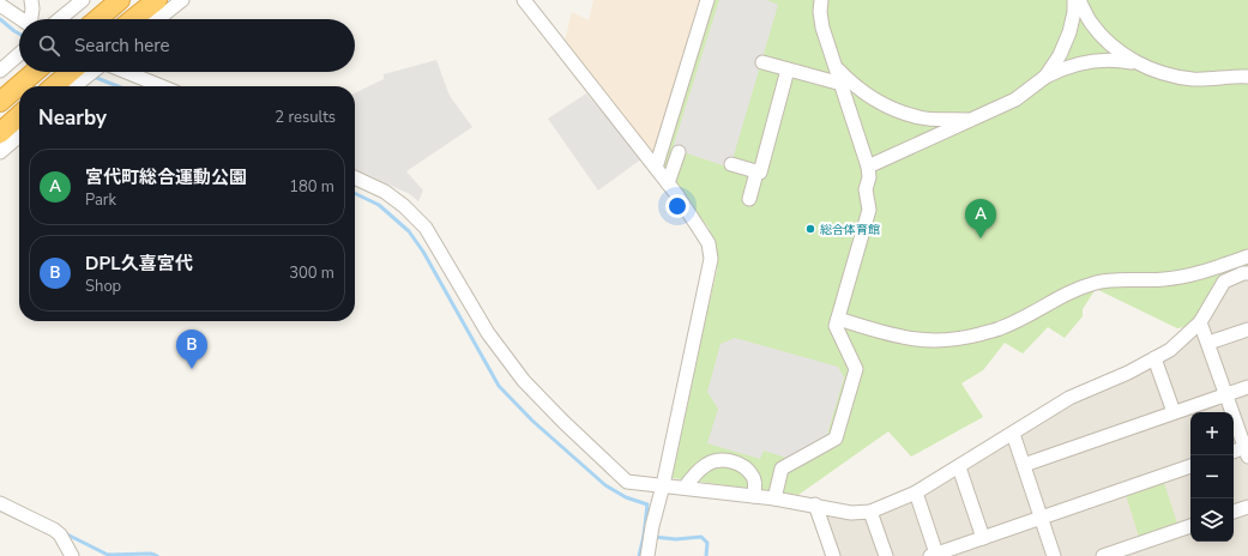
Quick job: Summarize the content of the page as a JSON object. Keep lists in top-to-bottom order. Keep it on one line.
{"places":["総合体育館"],"page":{"search":"Search here","heading":["Nearby","2 results"],"list":[{"mark":"A","name":"宮代町総合運動公園","note":"Park","value":"180 m"},{"mark":"B","name":"DPL久喜宮代","note":"Shop","value":"300 m"}],"pins":["A","B"],"map_buttons":["+","−"]}}
